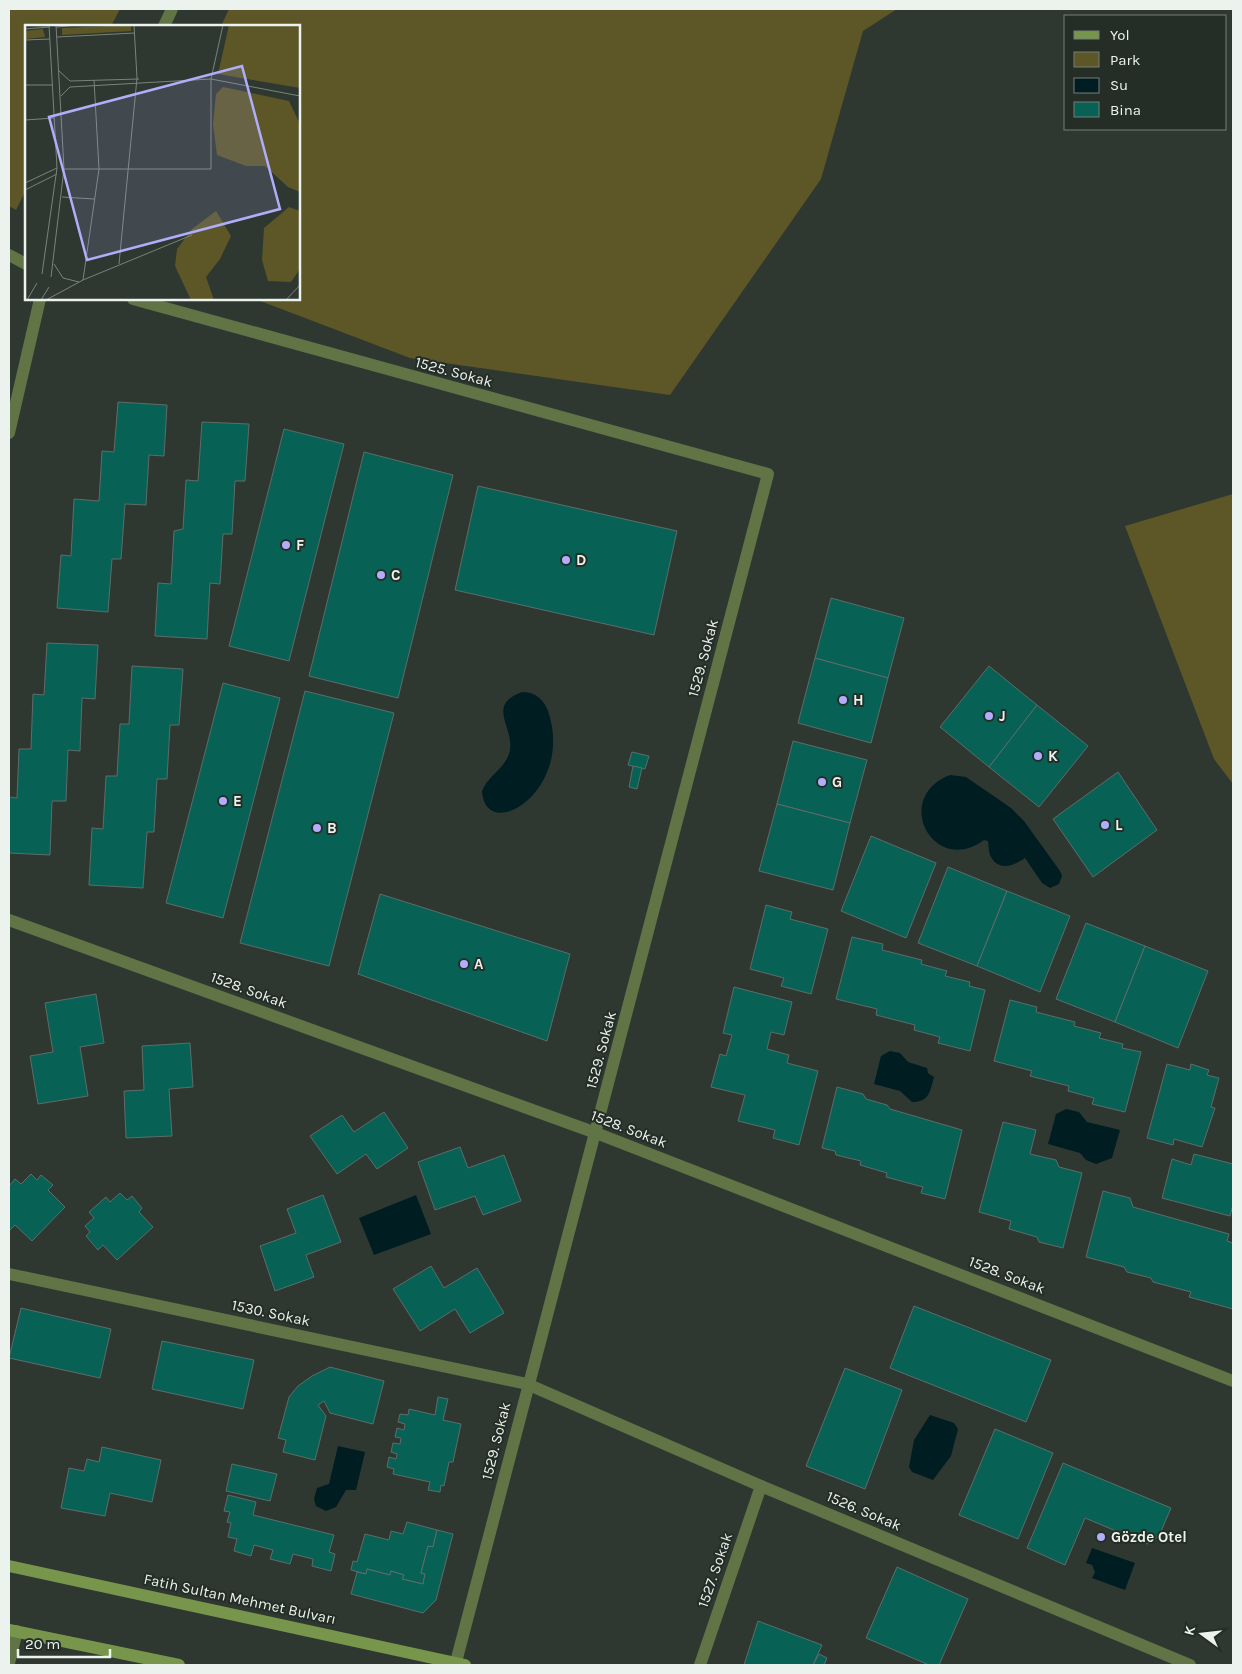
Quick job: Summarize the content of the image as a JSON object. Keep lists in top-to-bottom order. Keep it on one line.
{"streets":{"main road":["Fatih Sultan Mehmet Bulvarı"],"street":["1525. Sokak","1529. Sokak","1528. Sokak","1530. Sokak","1526. Sokak","1527. Sokak"]},"crossings":[["1525. Sokak","1529. Sokak"],["1529. Sokak","1528. Sokak"],["1529. Sokak","1530. Sokak"],["1529. Sokak","1526. Sokak"],["1529. Sokak","Fatih Sultan Mehmet Bulvarı"],["1530. Sokak","1526. Sokak"],["1526. Sokak","1527. Sokak"]],"places":["F","D","C","H","J","K","G","E","L","B","A","Gözde Otel"],"legend":["Yol","Park","Su","Bina"],"scale_bar":"20 m","north":"left"}
